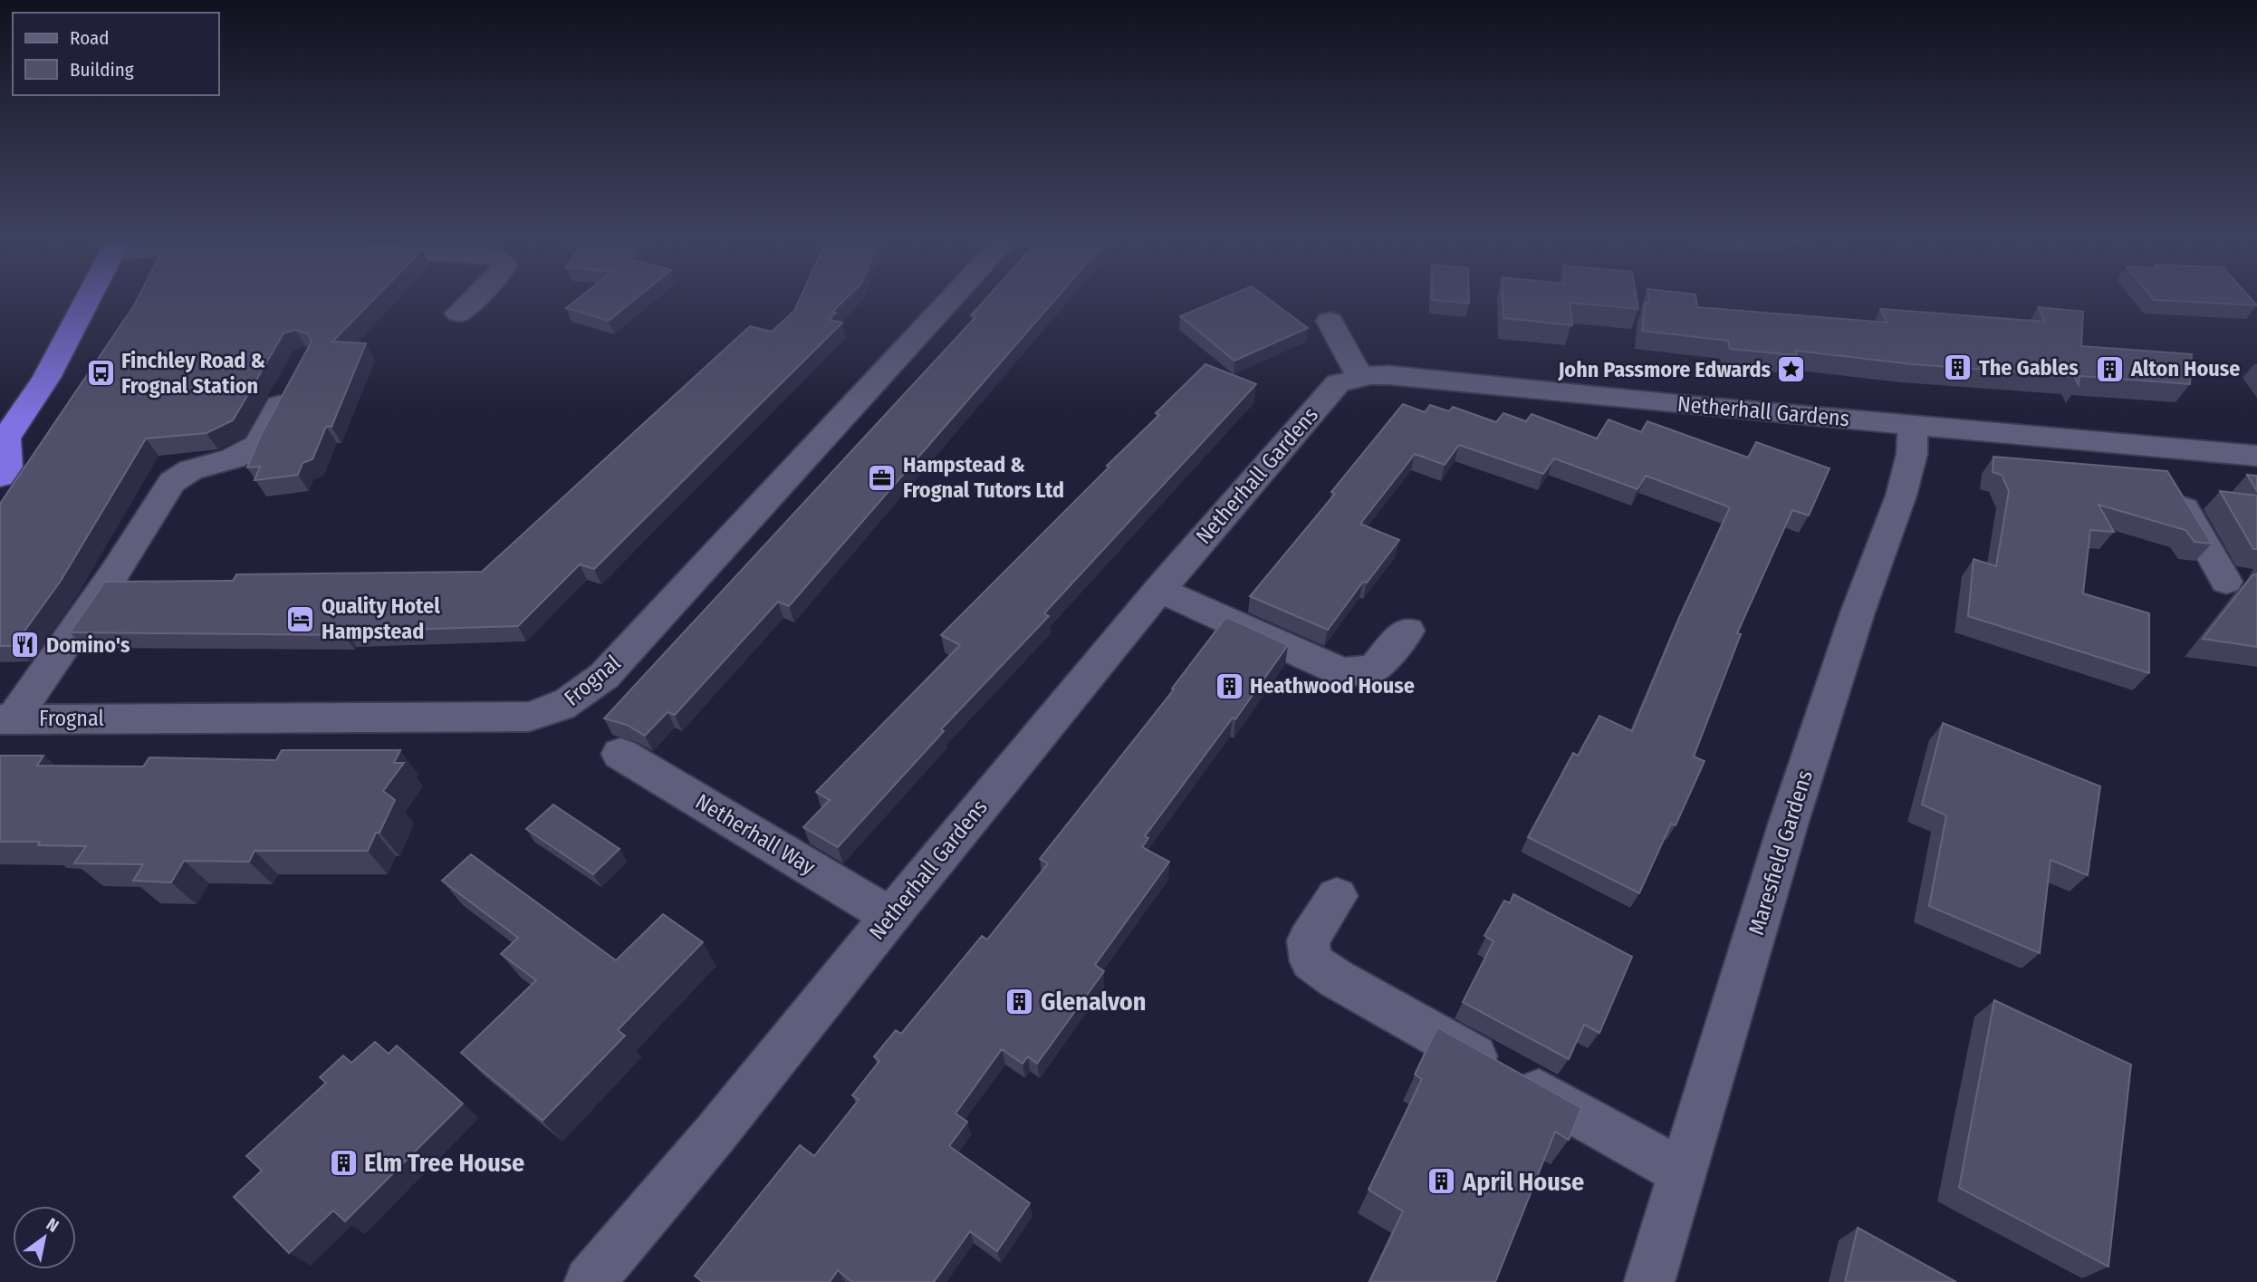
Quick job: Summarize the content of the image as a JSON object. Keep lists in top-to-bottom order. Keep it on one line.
{"streets":{"street":["Netherhall Gardens","Frognal","Netherhall Way","Maresfield Gardens"]},"crossings":[["Netherhall Gardens","Netherhall Way"],["Netherhall Gardens","Maresfield Gardens"]],"places":{"building":["The Gables","Alton House","Heathwood House","Glenalvon","Elm Tree House","April House"],"place":["John Passmore Edwards"],"bus stop":["Finchley Road & Frognal Station"],"office":["Hampstead & Frognal Tutors Ltd"],"hotel":["Quality Hotel Hampstead"],"restaurant":["Domino's"]},"legend":["Road","Building"],"north":"top right"}
